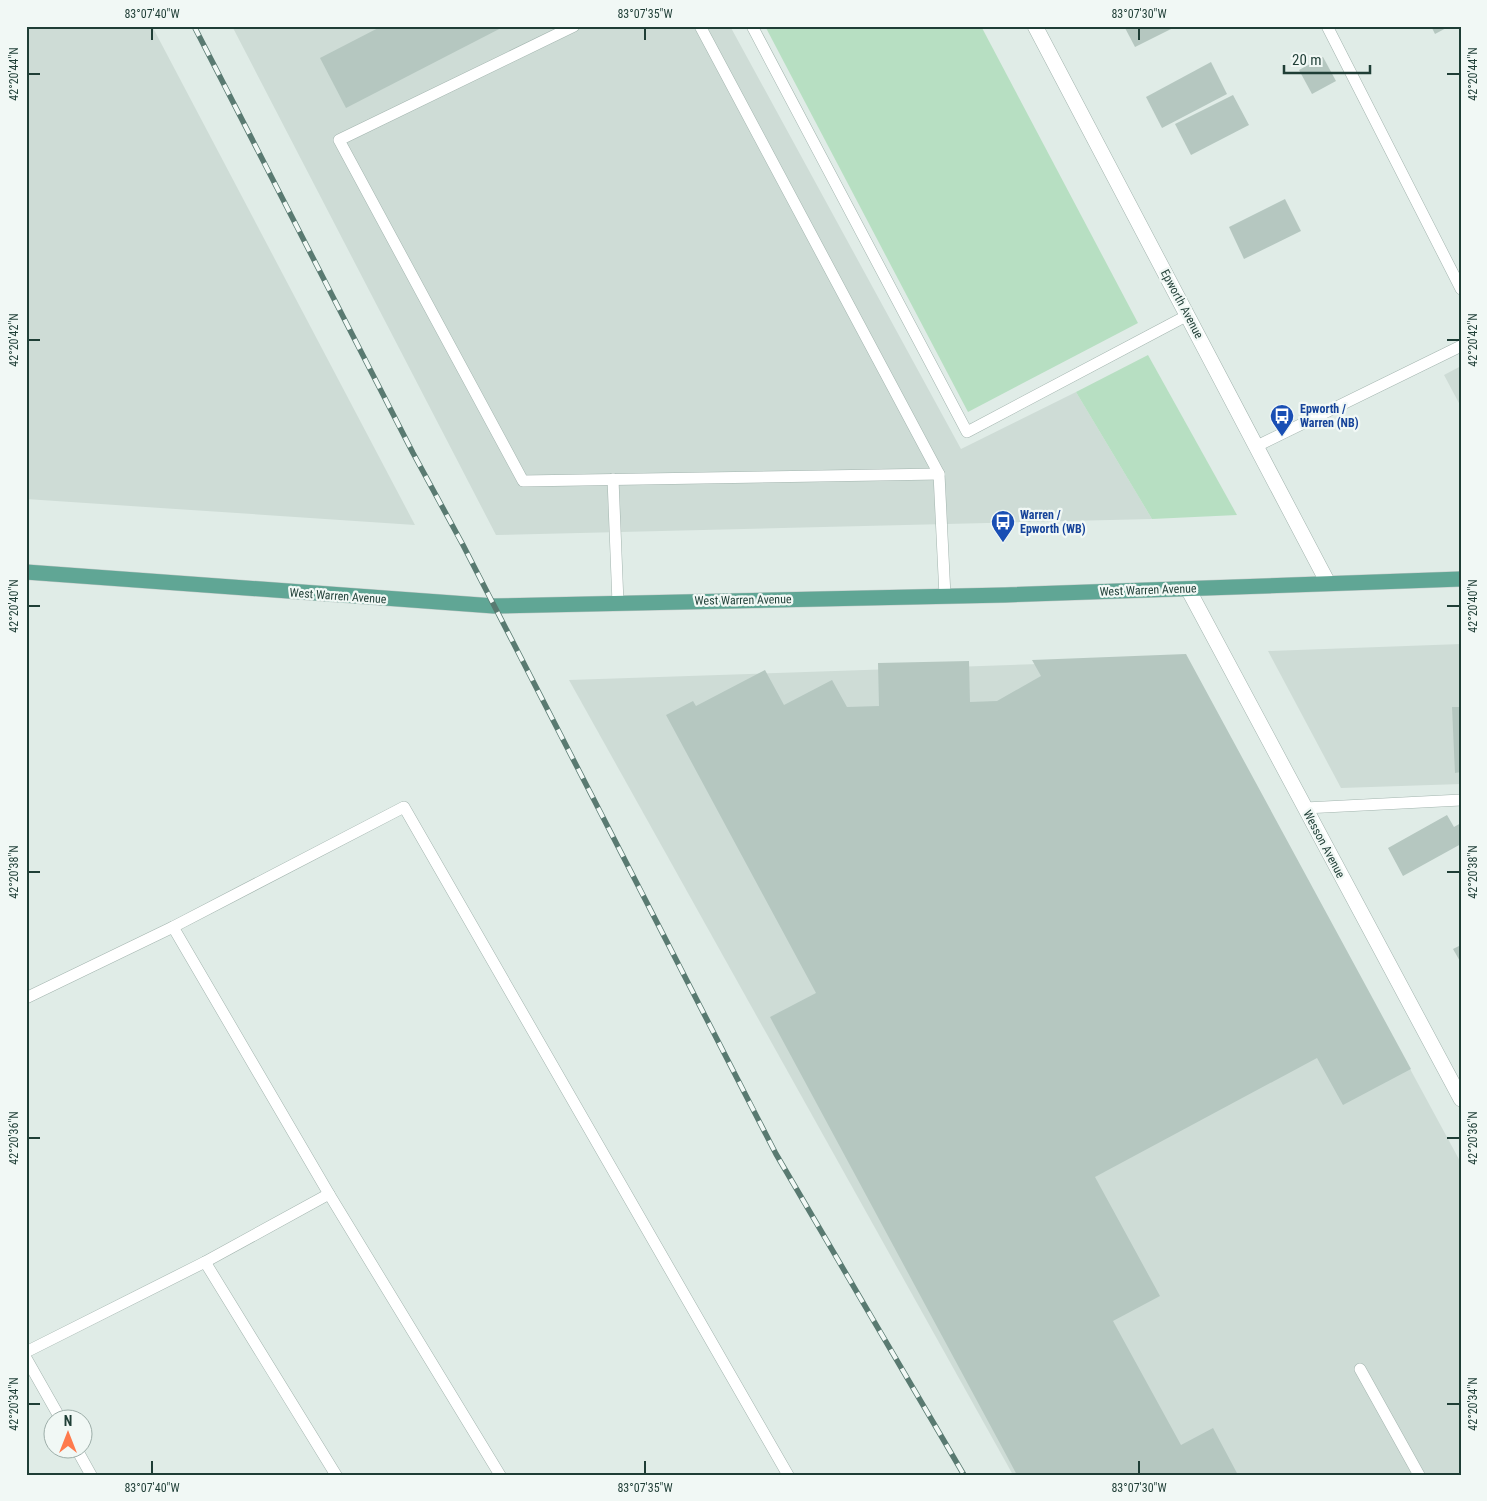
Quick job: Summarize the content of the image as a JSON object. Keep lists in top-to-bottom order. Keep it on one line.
{"streets":{"main road":["West Warren Avenue"],"street":["Epworth Avenue","Wesson Avenue"]},"crossings":[["Epworth Avenue","West Warren Avenue"],["West Warren Avenue","Wesson Avenue"]],"places":{"bus stop":["Epworth / Warren (NB)","Warren / Epworth (WB)"]},"scale_bar":"20 m","north":"top","coordinates":["83°07'40\"W","83°07'35\"W","83°07'30\"W","42°20'44\"N","42°20'42\"N","42°20'40\"N","42°20'38\"N","42°20'36\"N","42°20'34\"N"]}
